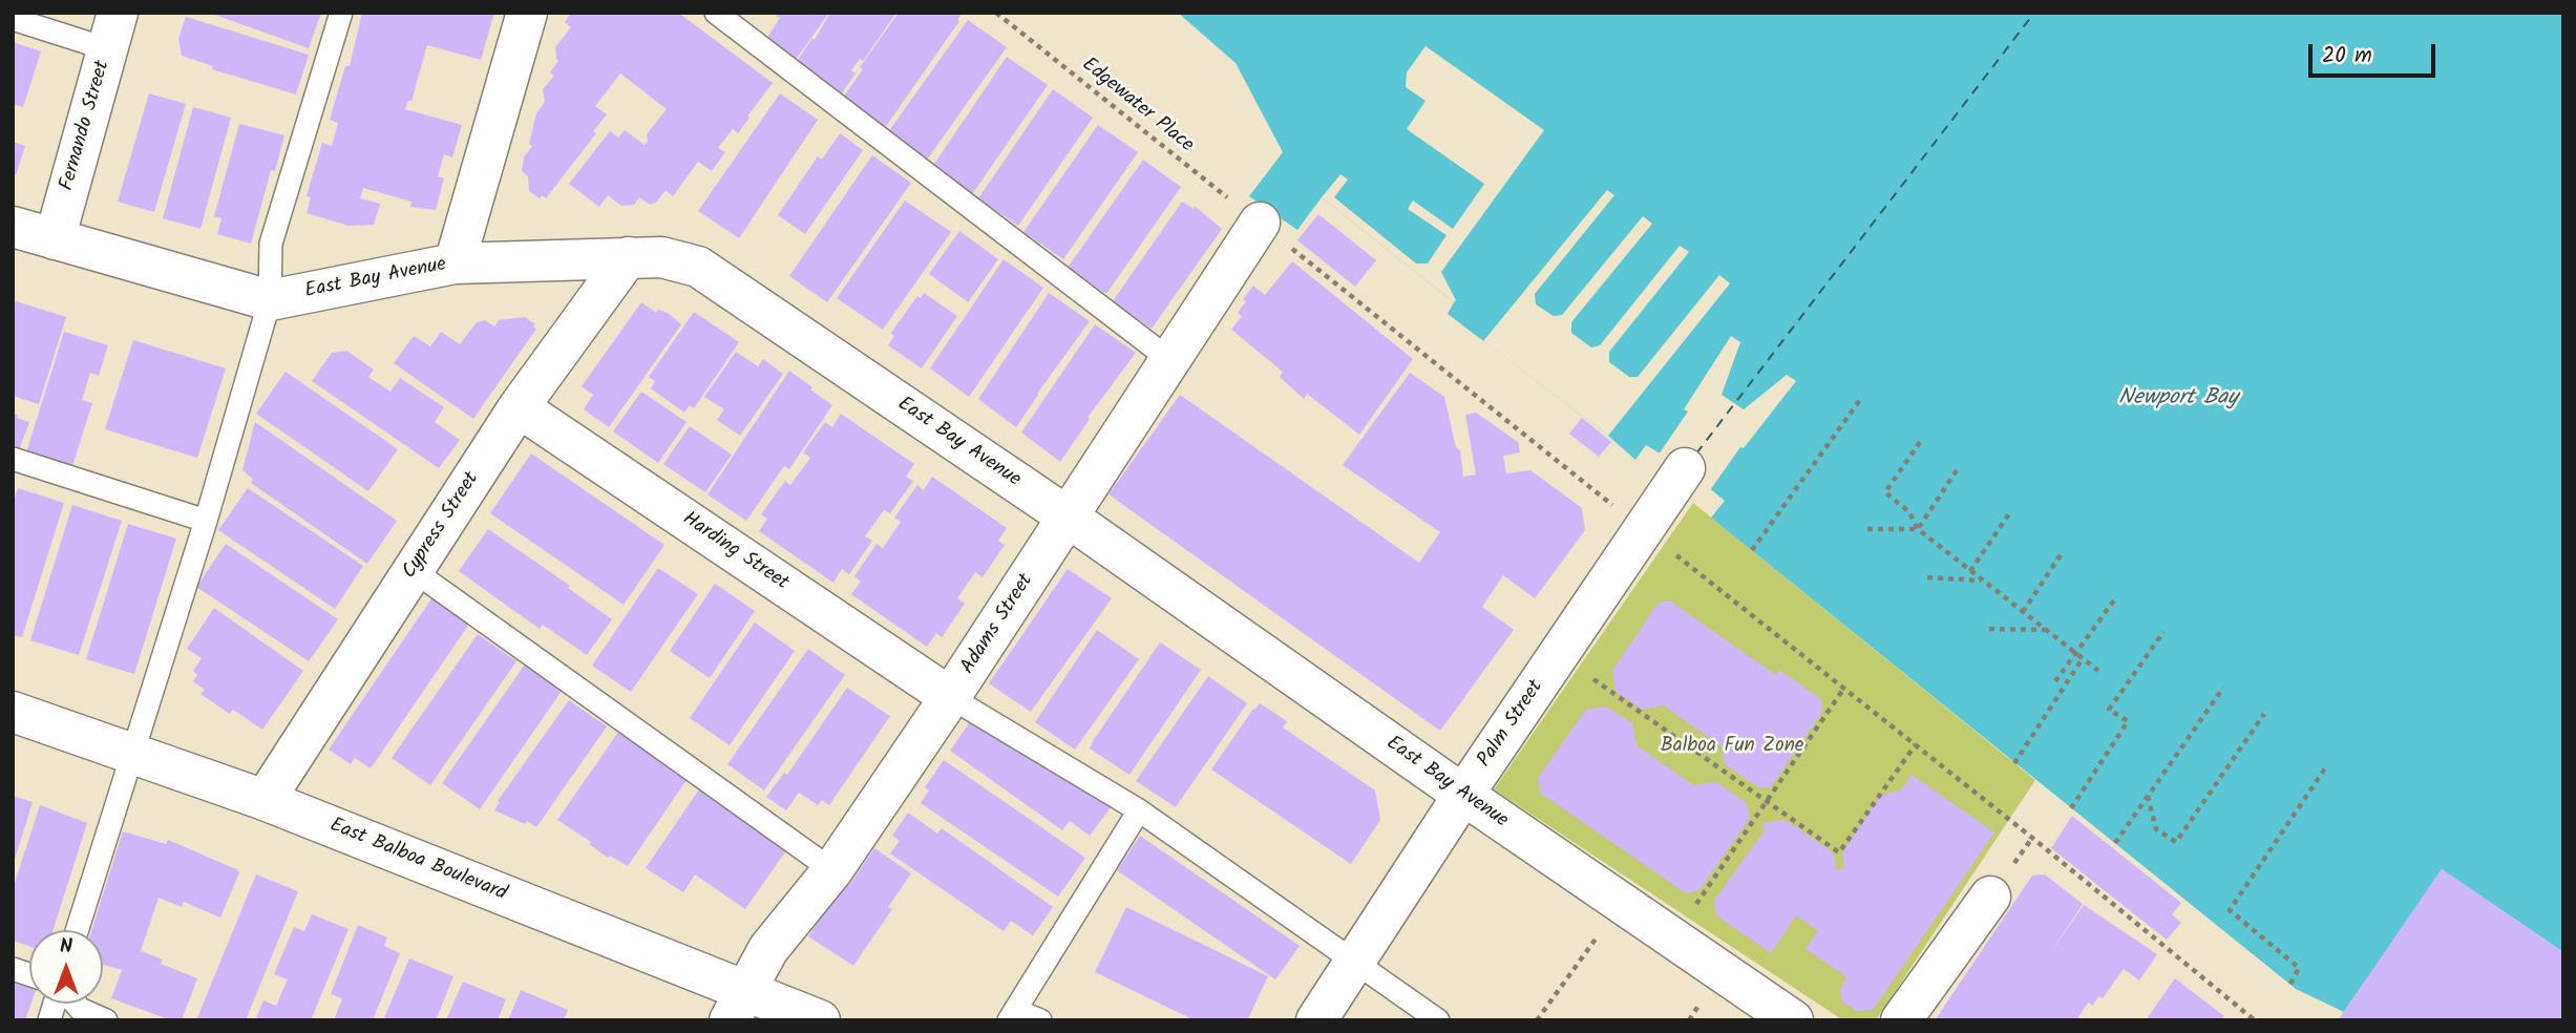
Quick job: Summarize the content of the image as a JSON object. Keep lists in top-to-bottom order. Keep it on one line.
{"streets":{"street":["Fernando Street","East Bay Avenue","Cypress Street","Harding Street","Adams Street","Palm Street","East Balboa Boulevard"],"path":["Edgewater Place"]},"crossings":[["Edgewater Place","Adams Street"],["Edgewater Place","Palm Street"],["Fernando Street","East Bay Avenue"],["East Bay Avenue","Cypress Street"],["East Bay Avenue","Adams Street"],["East Bay Avenue","Palm Street"],["Cypress Street","Harding Street"],["Cypress Street","East Balboa Boulevard"],["Harding Street","Adams Street"],["Adams Street","East Balboa Boulevard"]],"water":["Newport Bay"],"parks":["Balboa Fun Zone"],"scale_bar":"20 m","north":"top"}
